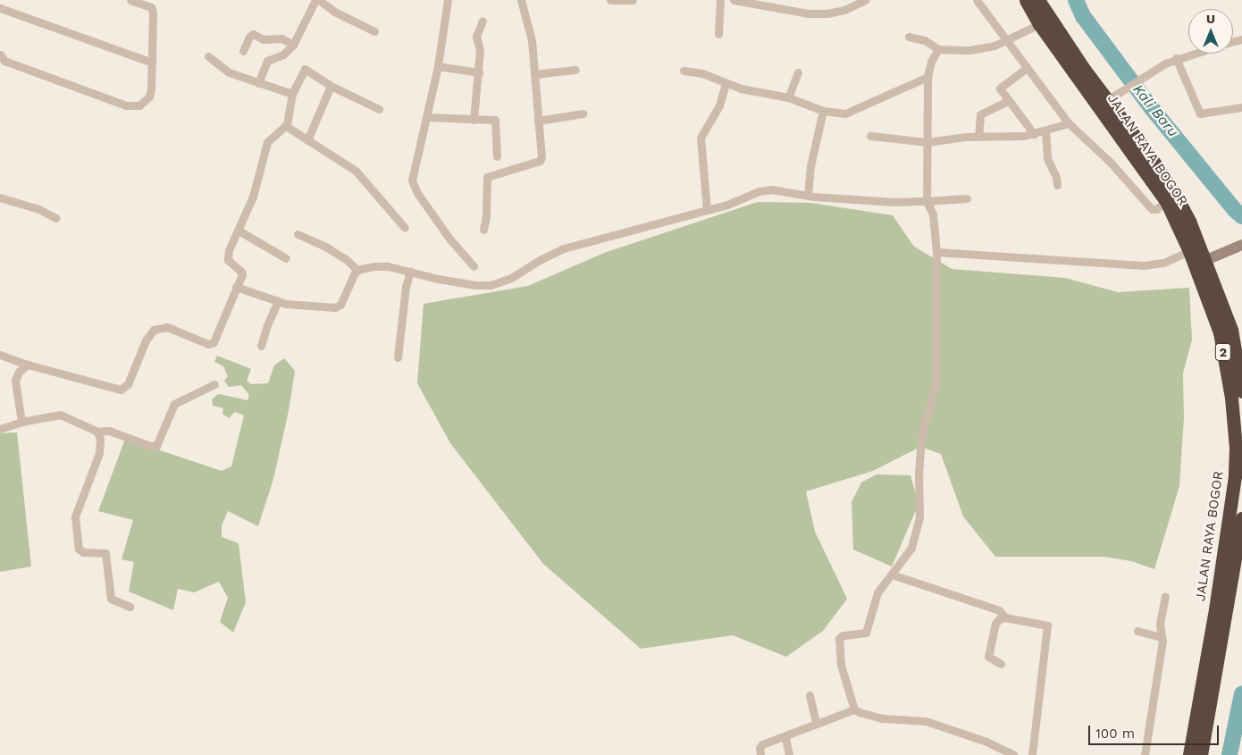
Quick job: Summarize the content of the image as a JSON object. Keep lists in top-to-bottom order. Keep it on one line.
{"streets":{"highway":["JALAN RAYA BOGOR","2"]},"water":["Kali Baru"],"scale_bar":"100 m","north":"top"}
